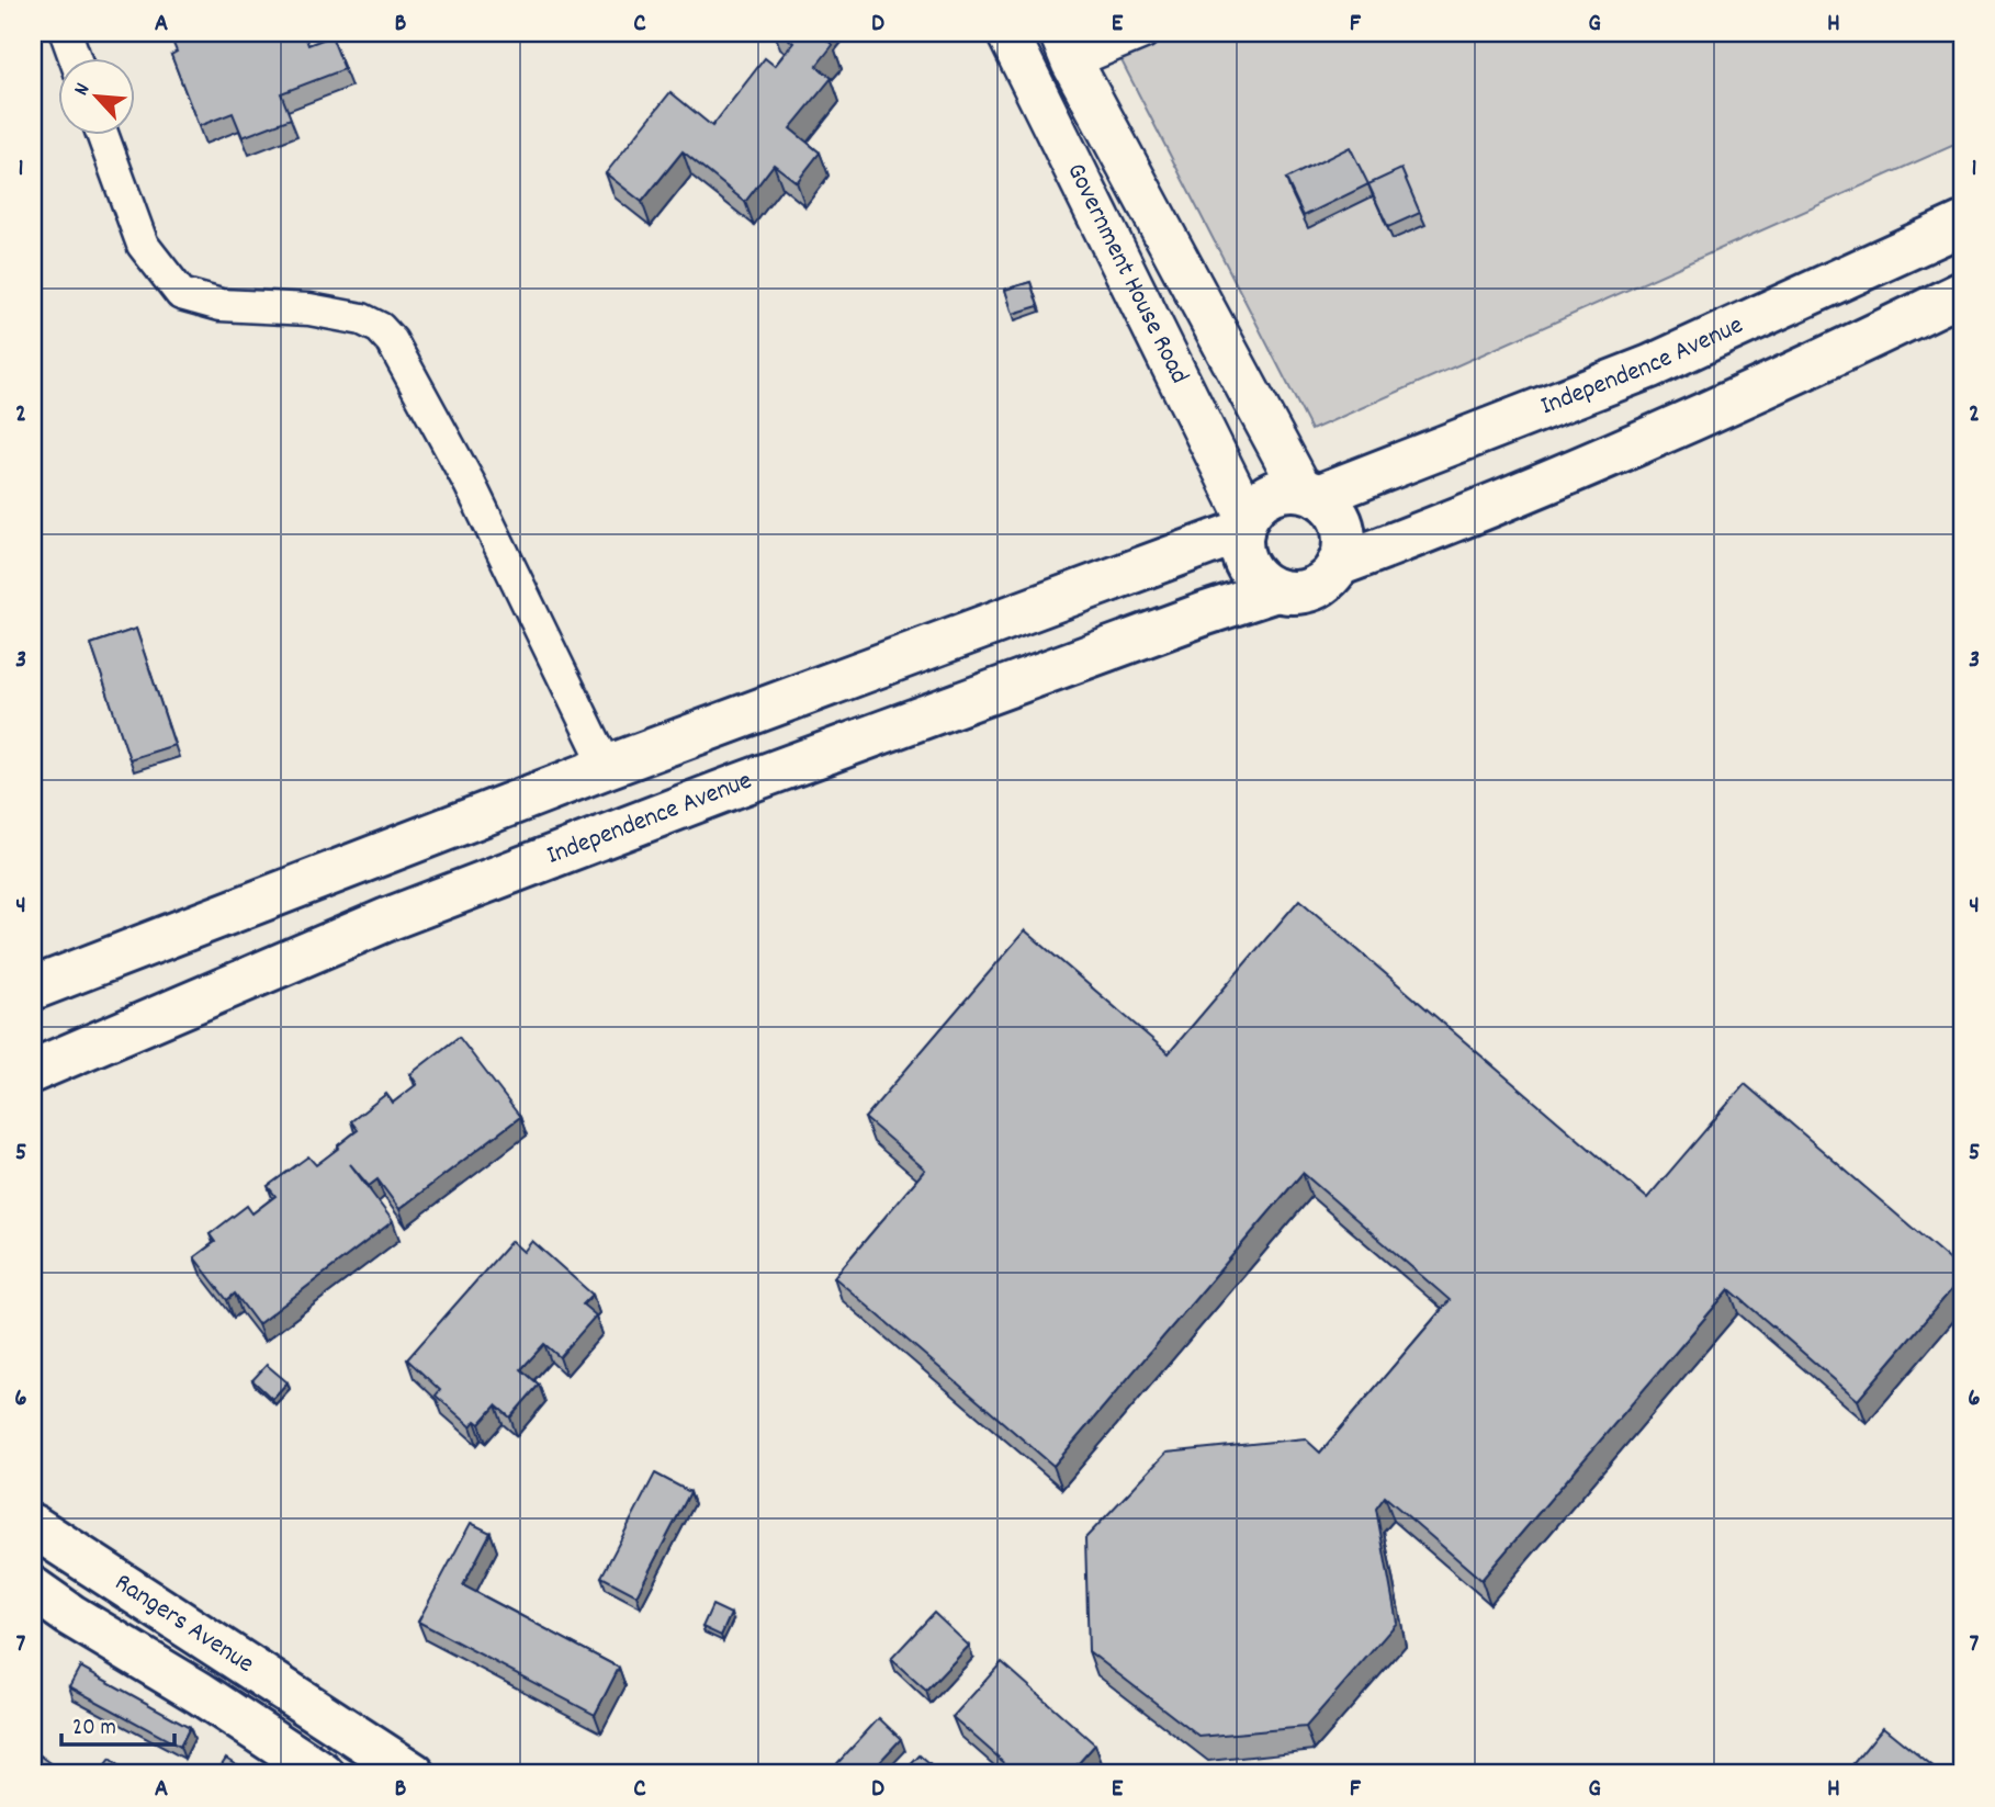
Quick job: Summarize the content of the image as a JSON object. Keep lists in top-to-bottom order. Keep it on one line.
{"streets":{"main road":["Independence Avenue","Rangers Avenue"],"street":["Government House Road"]},"crossings":[["Government House Road","Independence Avenue"]],"scale_bar":"20 m","north":"top left","grid":{"columns":["A","B","C","D","E","F","G","H"],"rows":["1","2","3","4","5","6","7"]}}
